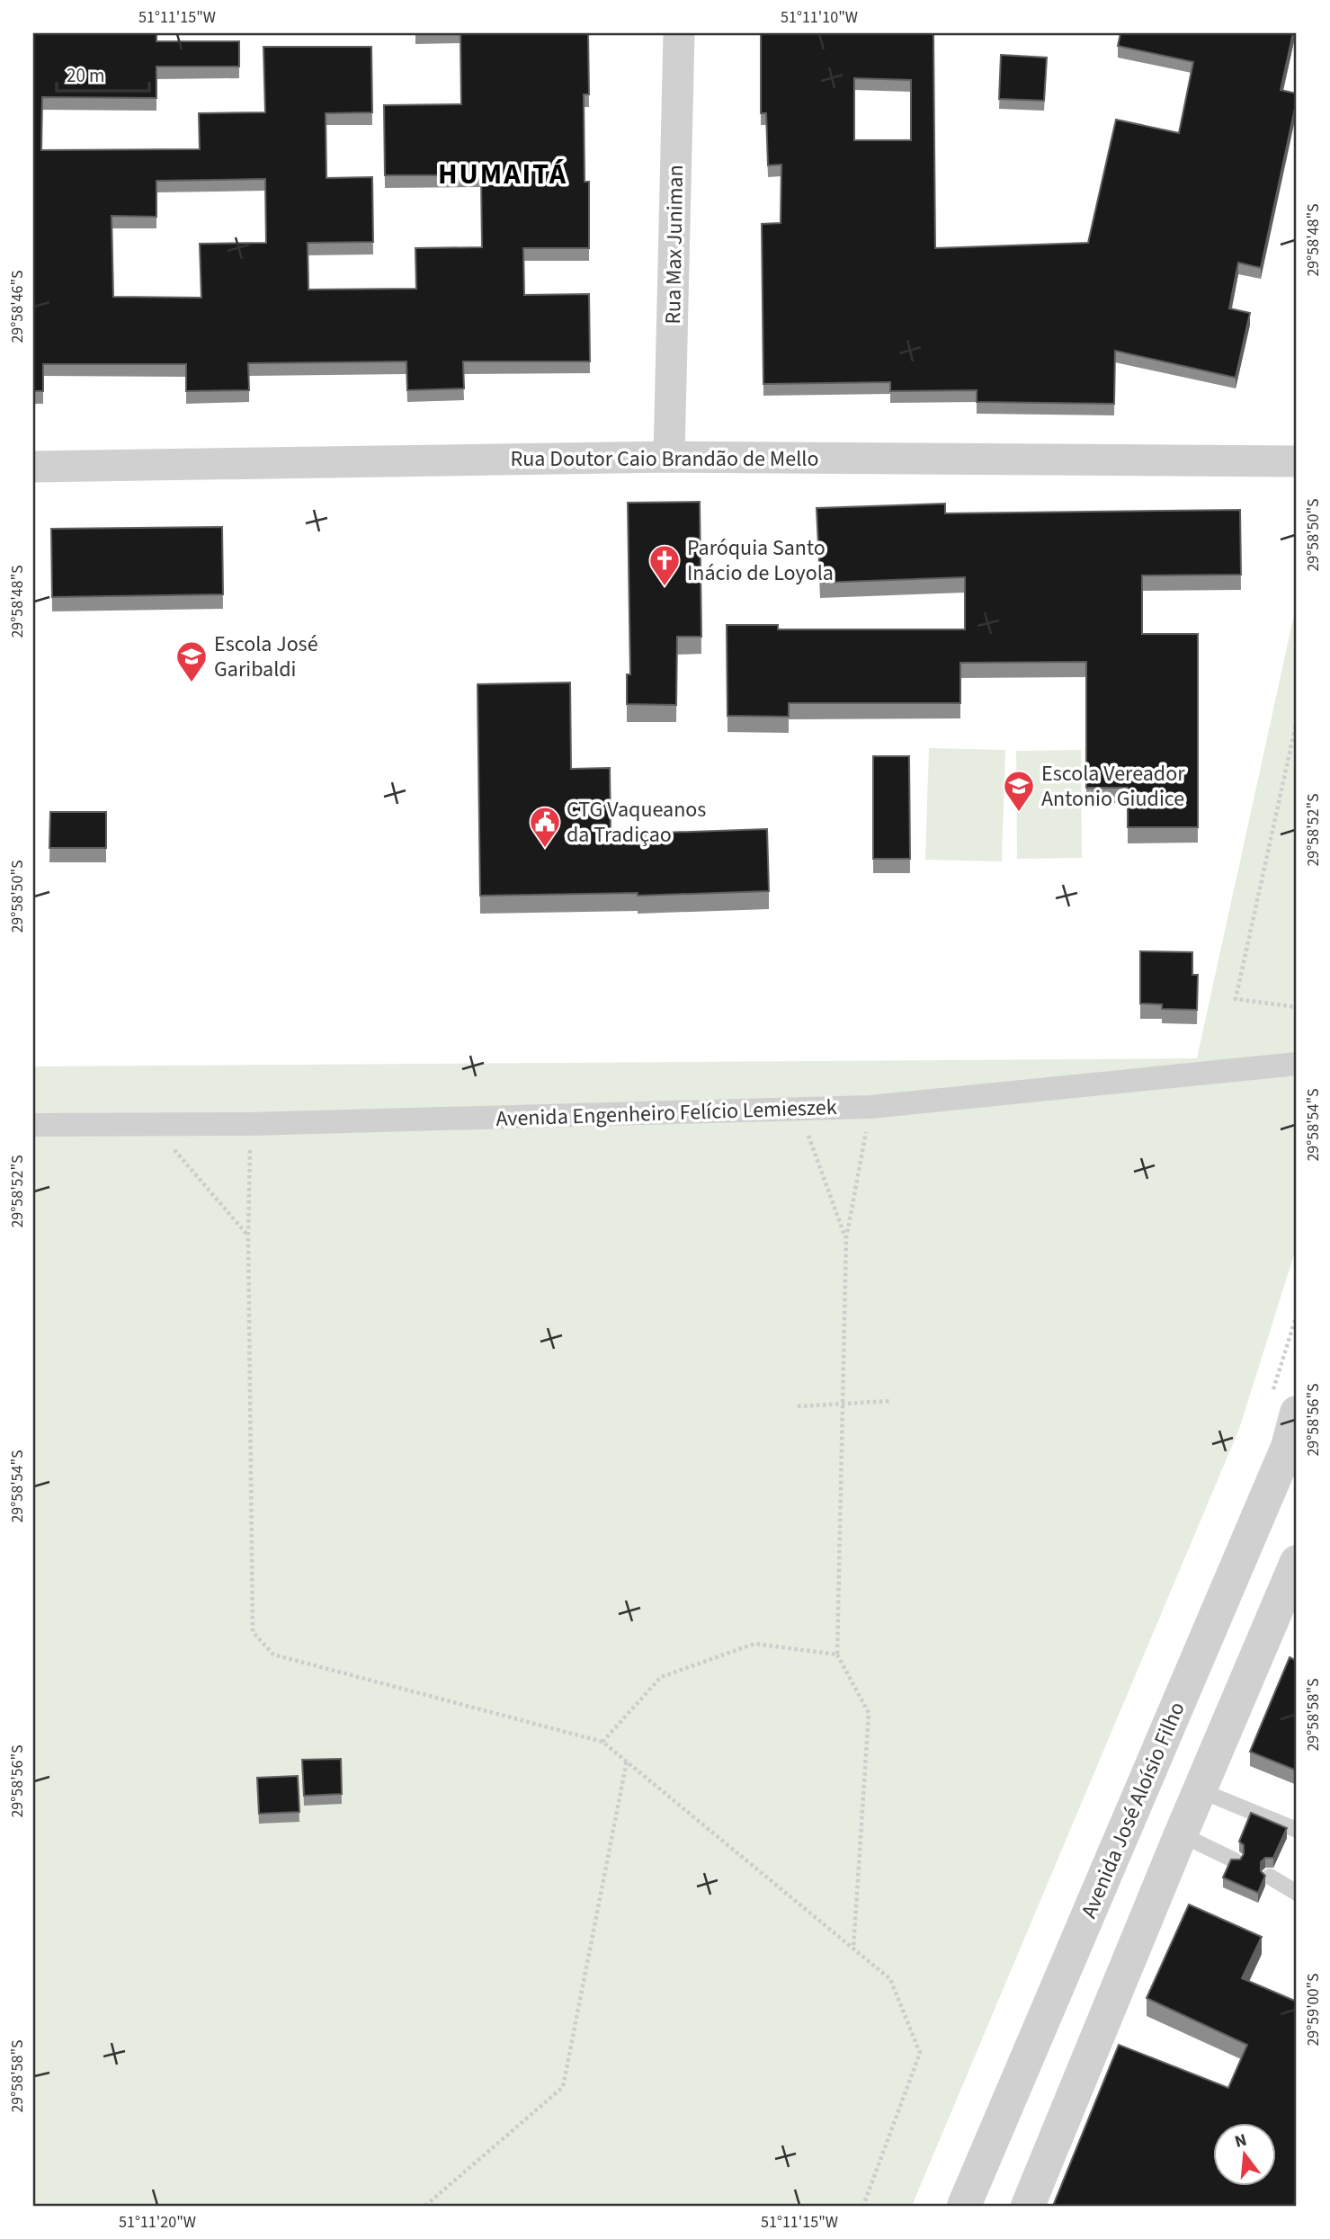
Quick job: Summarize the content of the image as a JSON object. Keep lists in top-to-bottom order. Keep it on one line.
{"streets":{"street":["Rua Max Juniman","Rua Doutor Caio Brandão de Mello","Avenida Engenheiro Felício Lemieszek","Avenida José Aloísio Filho"]},"crossings":[["Rua Max Juniman","Rua Doutor Caio Brandão de Mello"]],"districts":["HUMAITÁ"],"places":{"church":["Paróquia Santo Inácio de Loyola"],"school or university":["Escola José Garibaldi","Escola Vereador Antonio Giudice"],"public building":["CTG Vaqueanos da Tradiçao"]},"scale_bar":"20 m","north":"top","coordinates":["51°11'15\"W","51°11'10\"W","29°58'48\"S","29°58'46\"S","29°58'50\"S","29°58'52\"S","29°58'54\"S","29°58'56\"S","29°58'58\"S","29°59'00\"S","51°11'20\"W"]}
